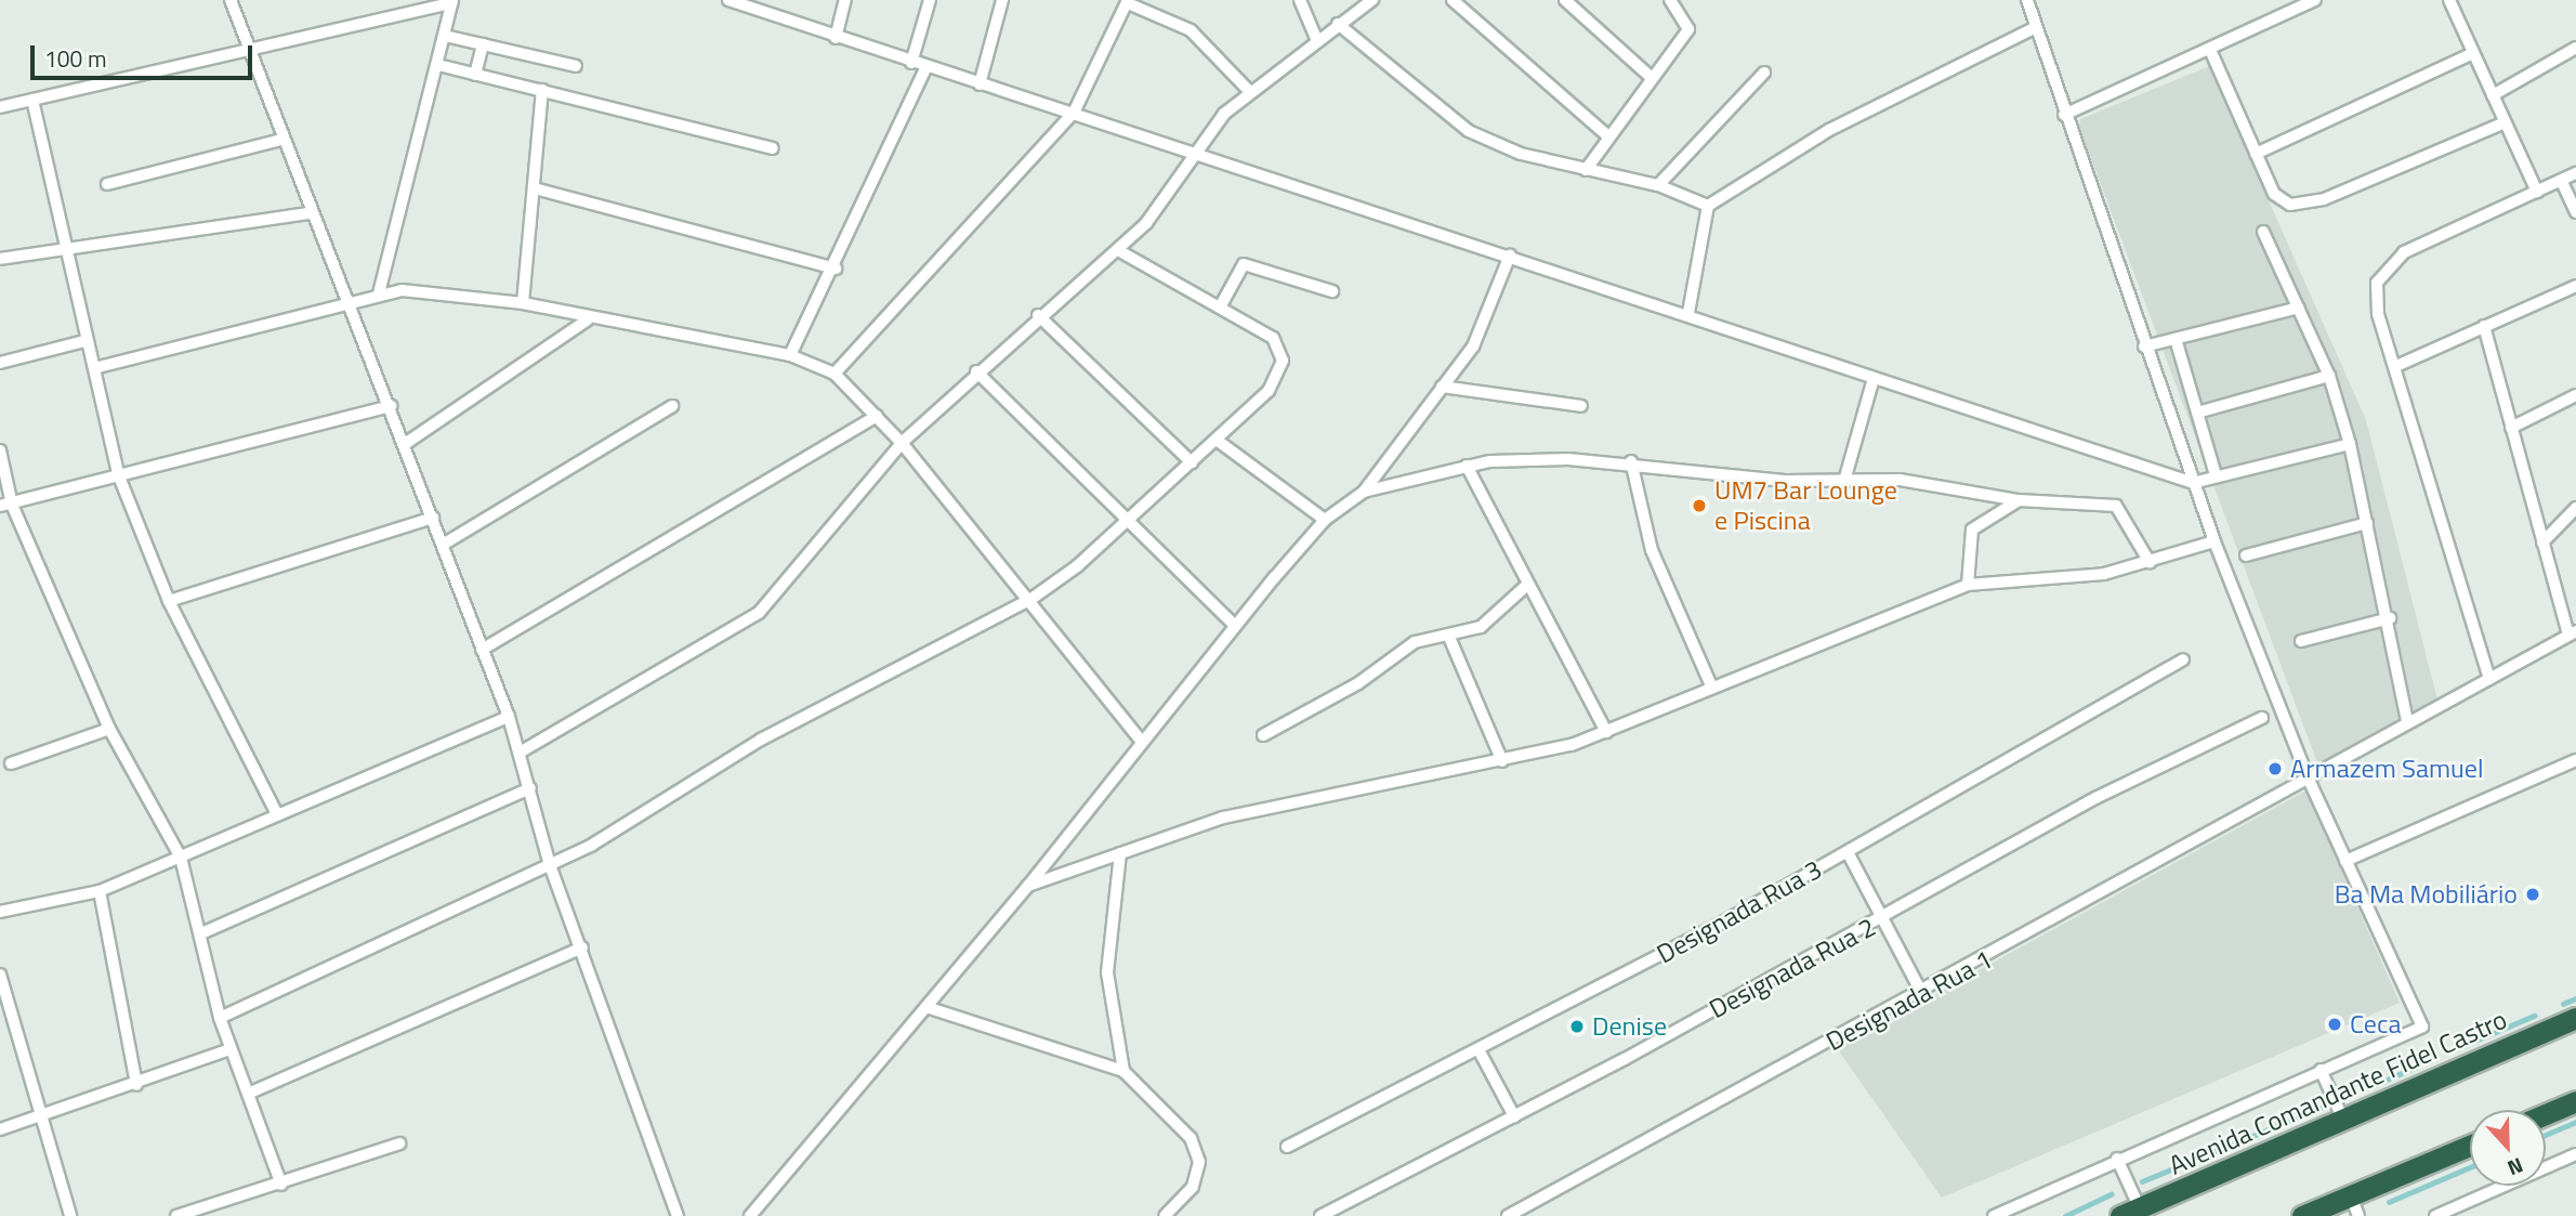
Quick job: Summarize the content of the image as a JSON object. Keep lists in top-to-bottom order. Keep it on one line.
{"streets":{"highway":["Avenida Comandante Fidel Castro"],"street":["Designada Rua 3","Designada Rua 2","Designada Rua 1"]},"places":["UM7 Bar Lounge e Piscina","Armazem Samuel","Ba Ma Mobiliário","Ceca","Denise"],"scale_bar":"100 m","north":"bottom"}
